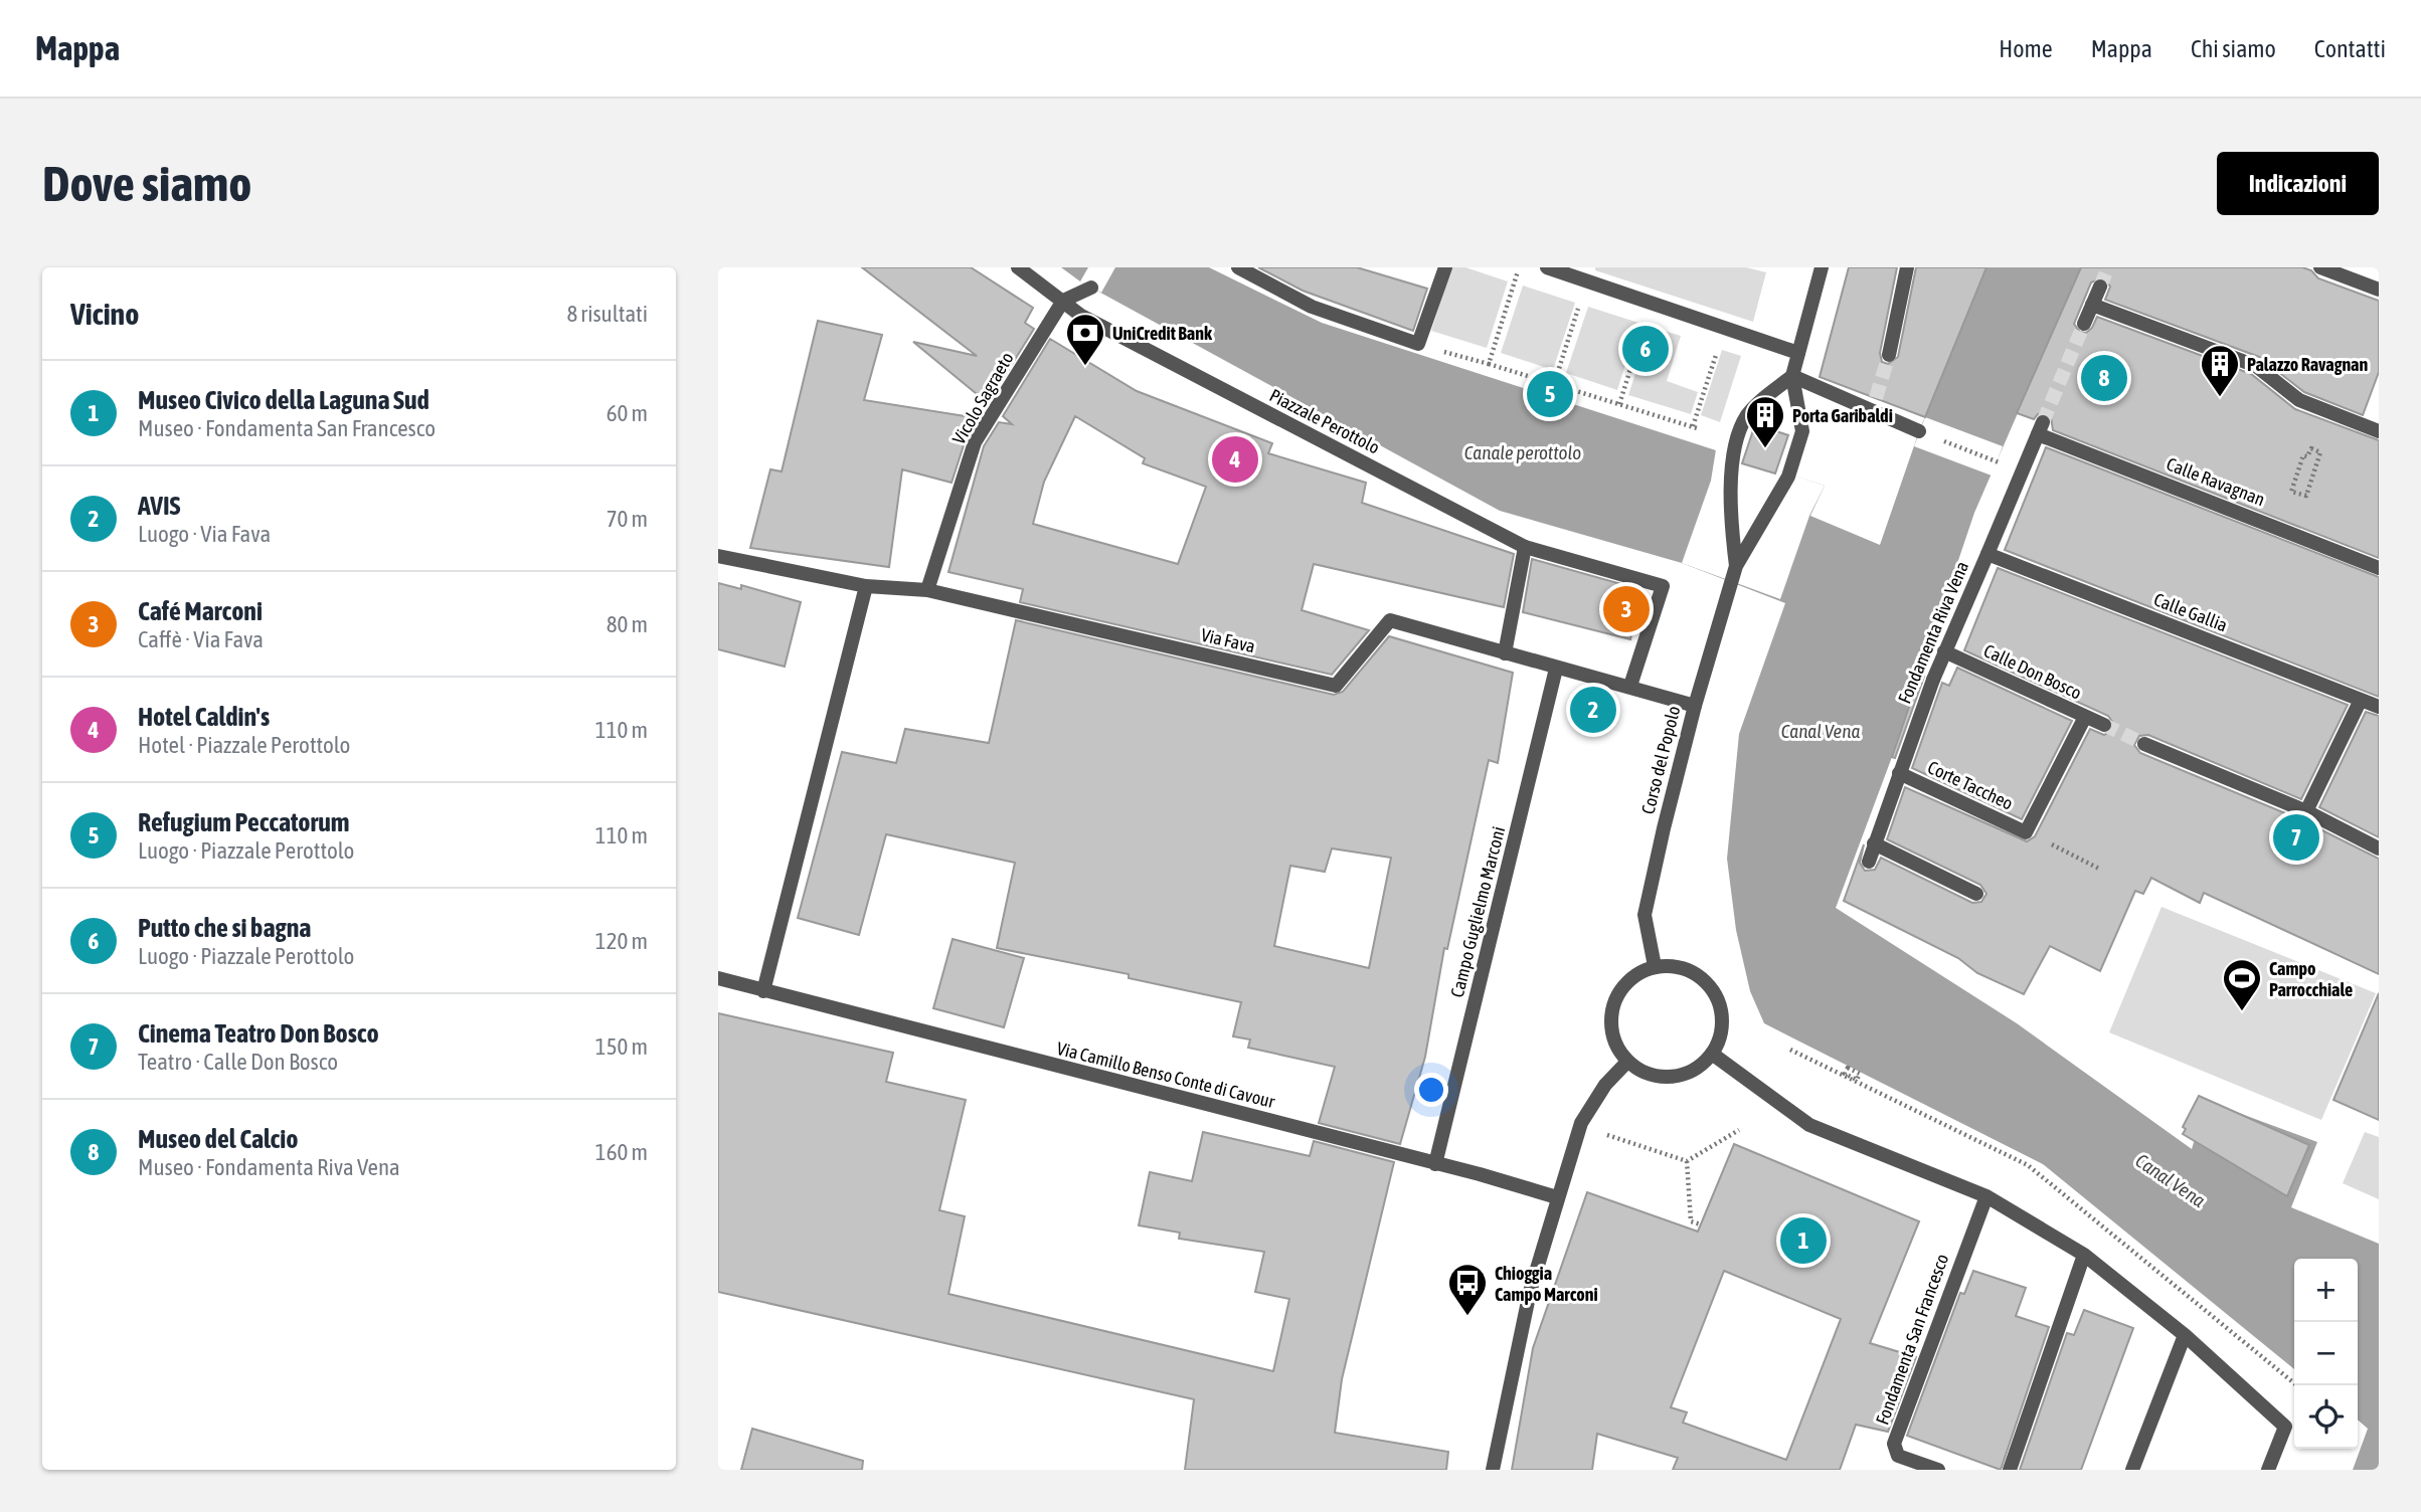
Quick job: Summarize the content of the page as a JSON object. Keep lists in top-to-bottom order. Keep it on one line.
{"streets":{"street":["Vicolo Sagraeto","Piazzale Perottolo","Calle Ravagnan","Calle Gallia","Fondamenta Riva Vena","Via Fava","Calle Don Bosco","Corso del Popolo","Corte Taccheo","Campo Guglielmo Marconi","Via Camillo Benso Conte di Cavour","Fondamenta San Francesco"]},"crossings":[["Vicolo Sagraeto","Piazzale Perottolo"],["Vicolo Sagraeto","Via Fava"],["Piazzale Perottolo","Via Fava"],["Calle Ravagnan","Fondamenta Riva Vena"],["Calle Gallia","Fondamenta Riva Vena"],["Fondamenta Riva Vena","Calle Don Bosco"],["Fondamenta Riva Vena","Corte Taccheo"],["Via Fava","Corso del Popolo"],["Via Fava","Campo Guglielmo Marconi"],["Calle Don Bosco","Corte Taccheo"],["Campo Guglielmo Marconi","Via Camillo Benso Conte di Cavour"]],"water":["Canale perottolo","Canal Vena"],"places":{"bank":["UniCredit Bank"],"building":["Palazzo Ravagnan","Porta Garibaldi"],"sports":["Campo Parrocchiale"],"bus stop":["Chioggia Campo Marconi"]},"page":{"header":"Mappa","nav":["Home","Mappa","Chi siamo","Contatti"],"buttons":"Indicazioni","title":"Dove siamo","heading":["Vicino","8 risultati"],"pins":["6","8","5","4","3","2","7","1"],"list":[{"mark":"1","name":"Museo Civico della Laguna Sud","note":"Museo · Fondamenta San Francesco","value":"60 m"},{"mark":"2","name":"AVIS","note":"Luogo · Via Fava","value":"70 m"},{"mark":"3","name":"Café Marconi","note":"Caffè · Via Fava","value":"80 m"},{"mark":"4","name":"Hotel Caldin's","note":"Hotel · Piazzale Perottolo","value":"110 m"},{"mark":"5","name":"Refugium Peccatorum","note":"Luogo · Piazzale Perottolo","value":"110 m"},{"mark":"6","name":"Putto che si bagna","note":"Luogo · Piazzale Perottolo","value":"120 m"},{"mark":"7","name":"Cinema Teatro Don Bosco","note":"Teatro · Calle Don Bosco","value":"150 m"},{"mark":"8","name":"Museo del Calcio","note":"Museo · Fondamenta Riva Vena","value":"160 m"}],"map_buttons":["+","−"]}}
